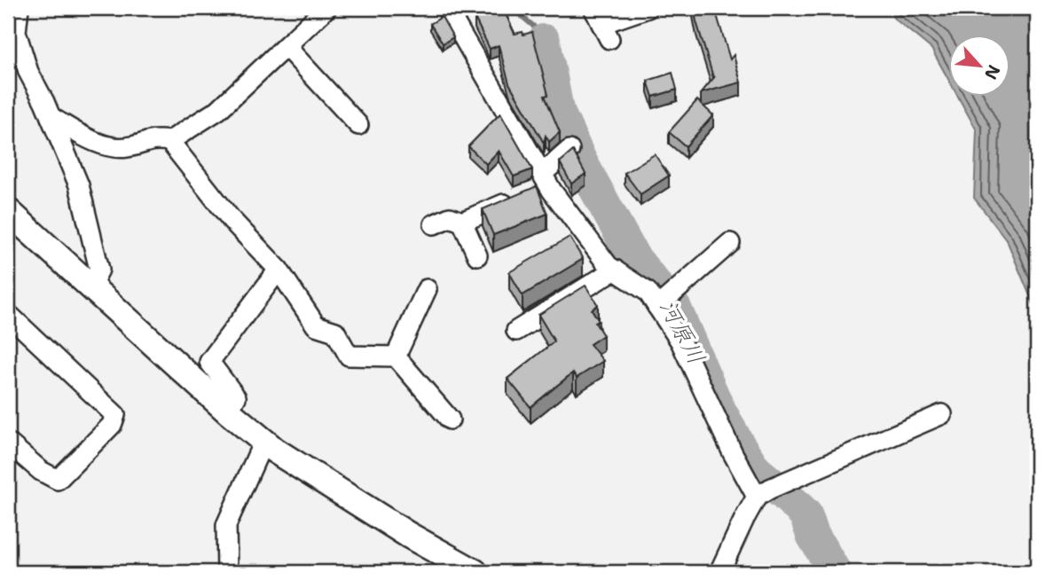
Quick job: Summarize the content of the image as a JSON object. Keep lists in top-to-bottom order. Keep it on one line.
{"water":["河原川"],"north":"bottom right"}
